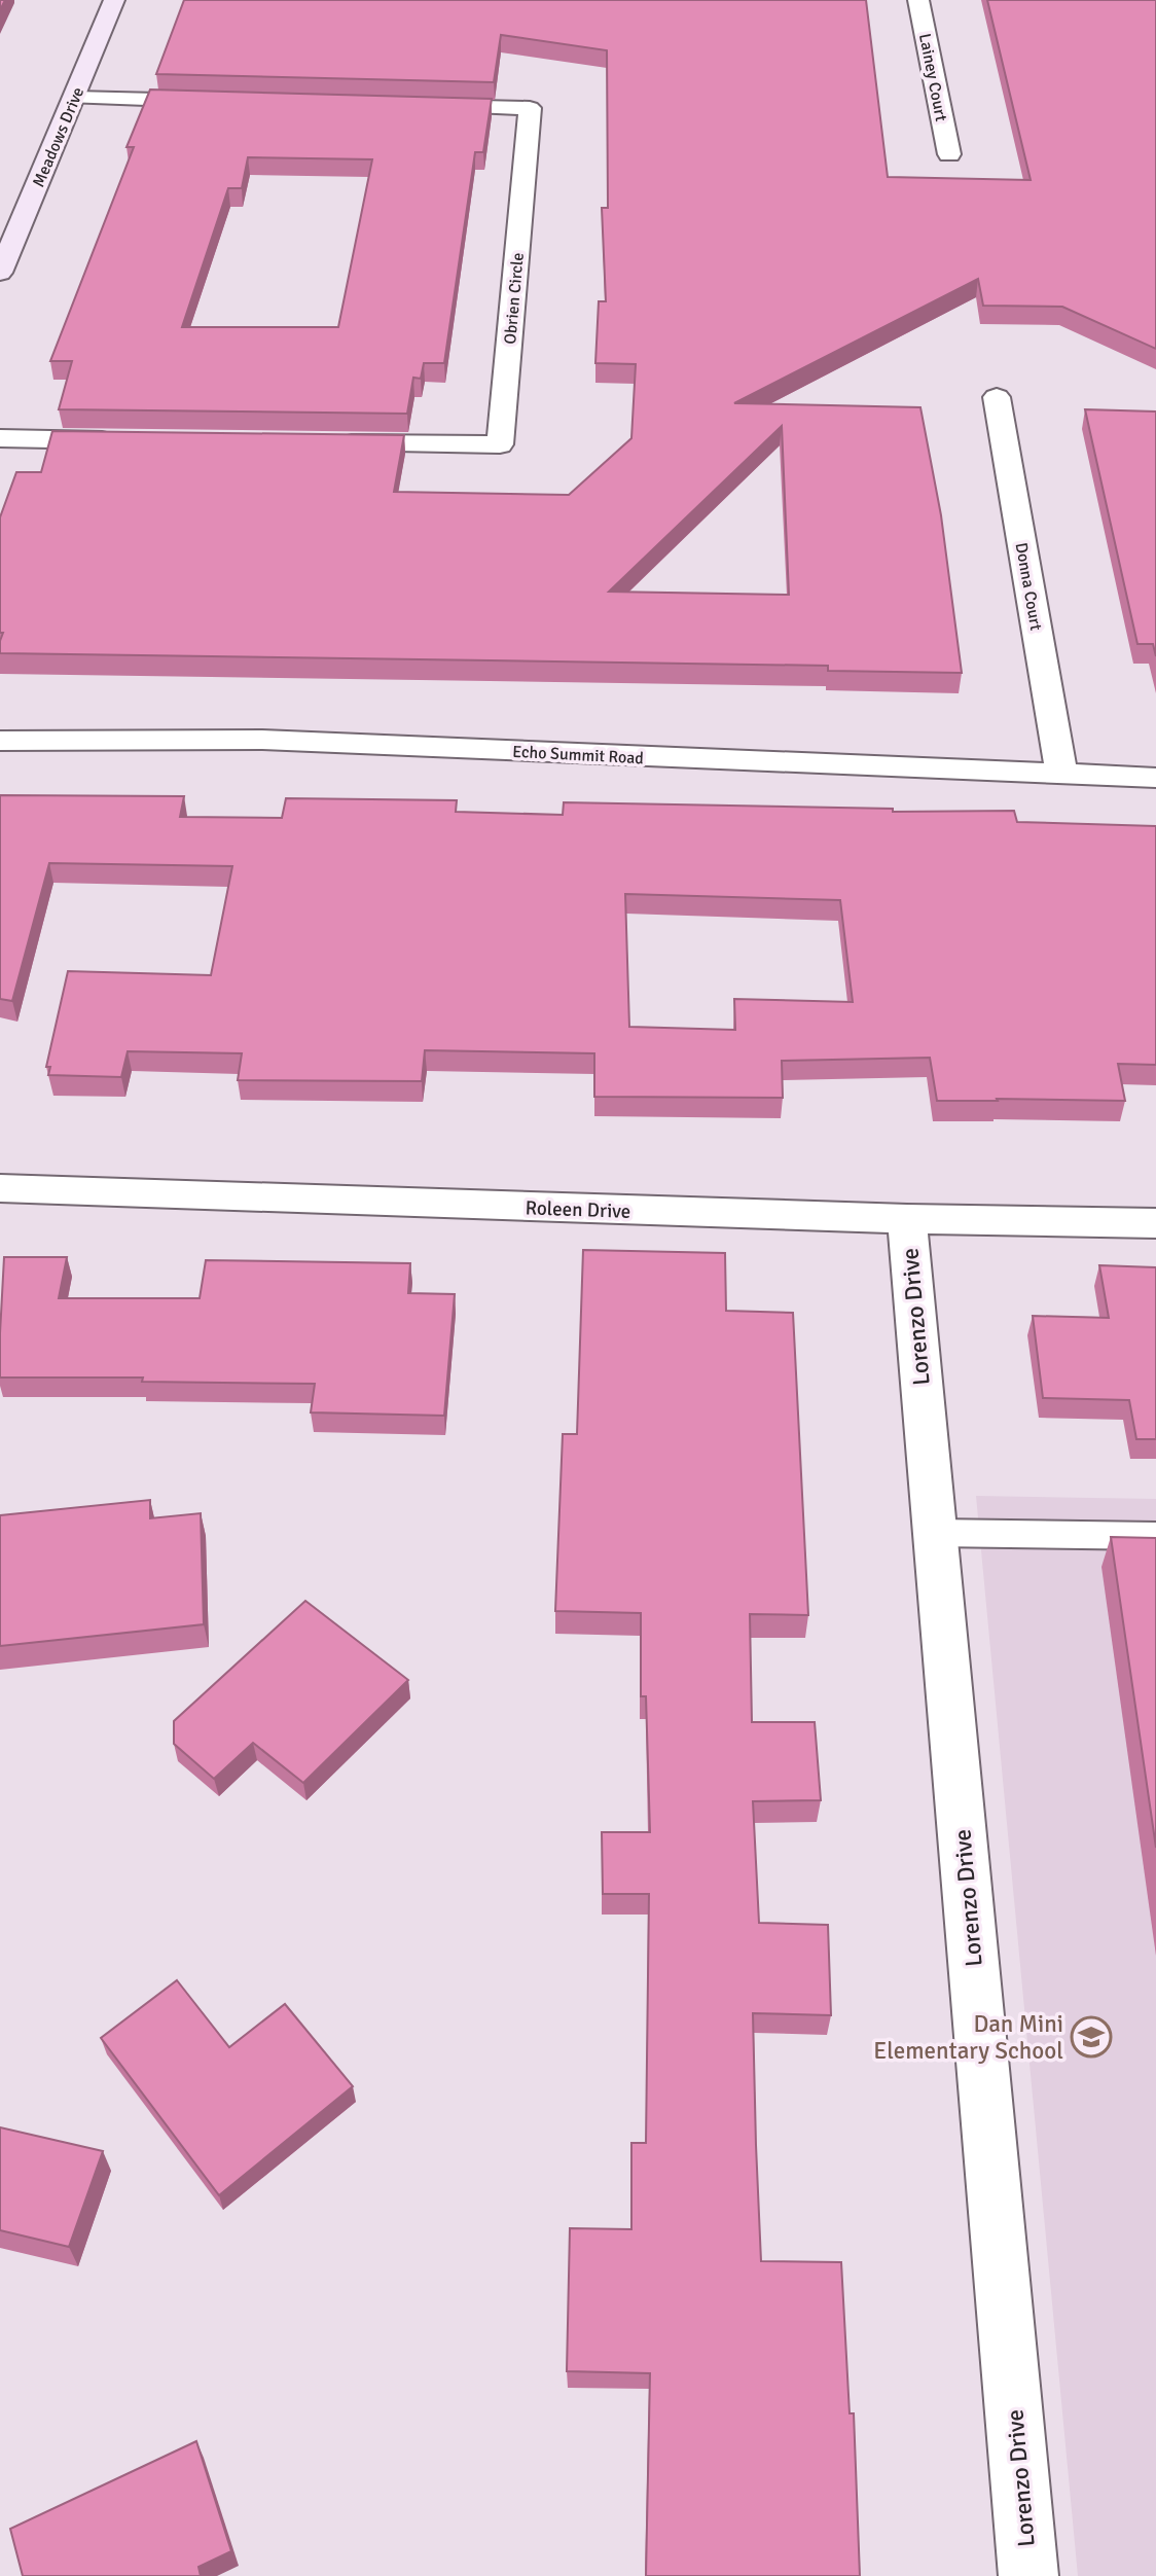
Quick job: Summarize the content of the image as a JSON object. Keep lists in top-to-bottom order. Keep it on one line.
{"streets":{"street":["Lainey Court","Meadows Drive","Obrien Circle","Donna Court","Echo Summit Road","Roleen Drive","Lorenzo Drive"]},"crossings":[["Donna Court","Echo Summit Road"],["Roleen Drive","Lorenzo Drive"]],"places":{"school or university":["Dan Mini Elementary School"]}}
